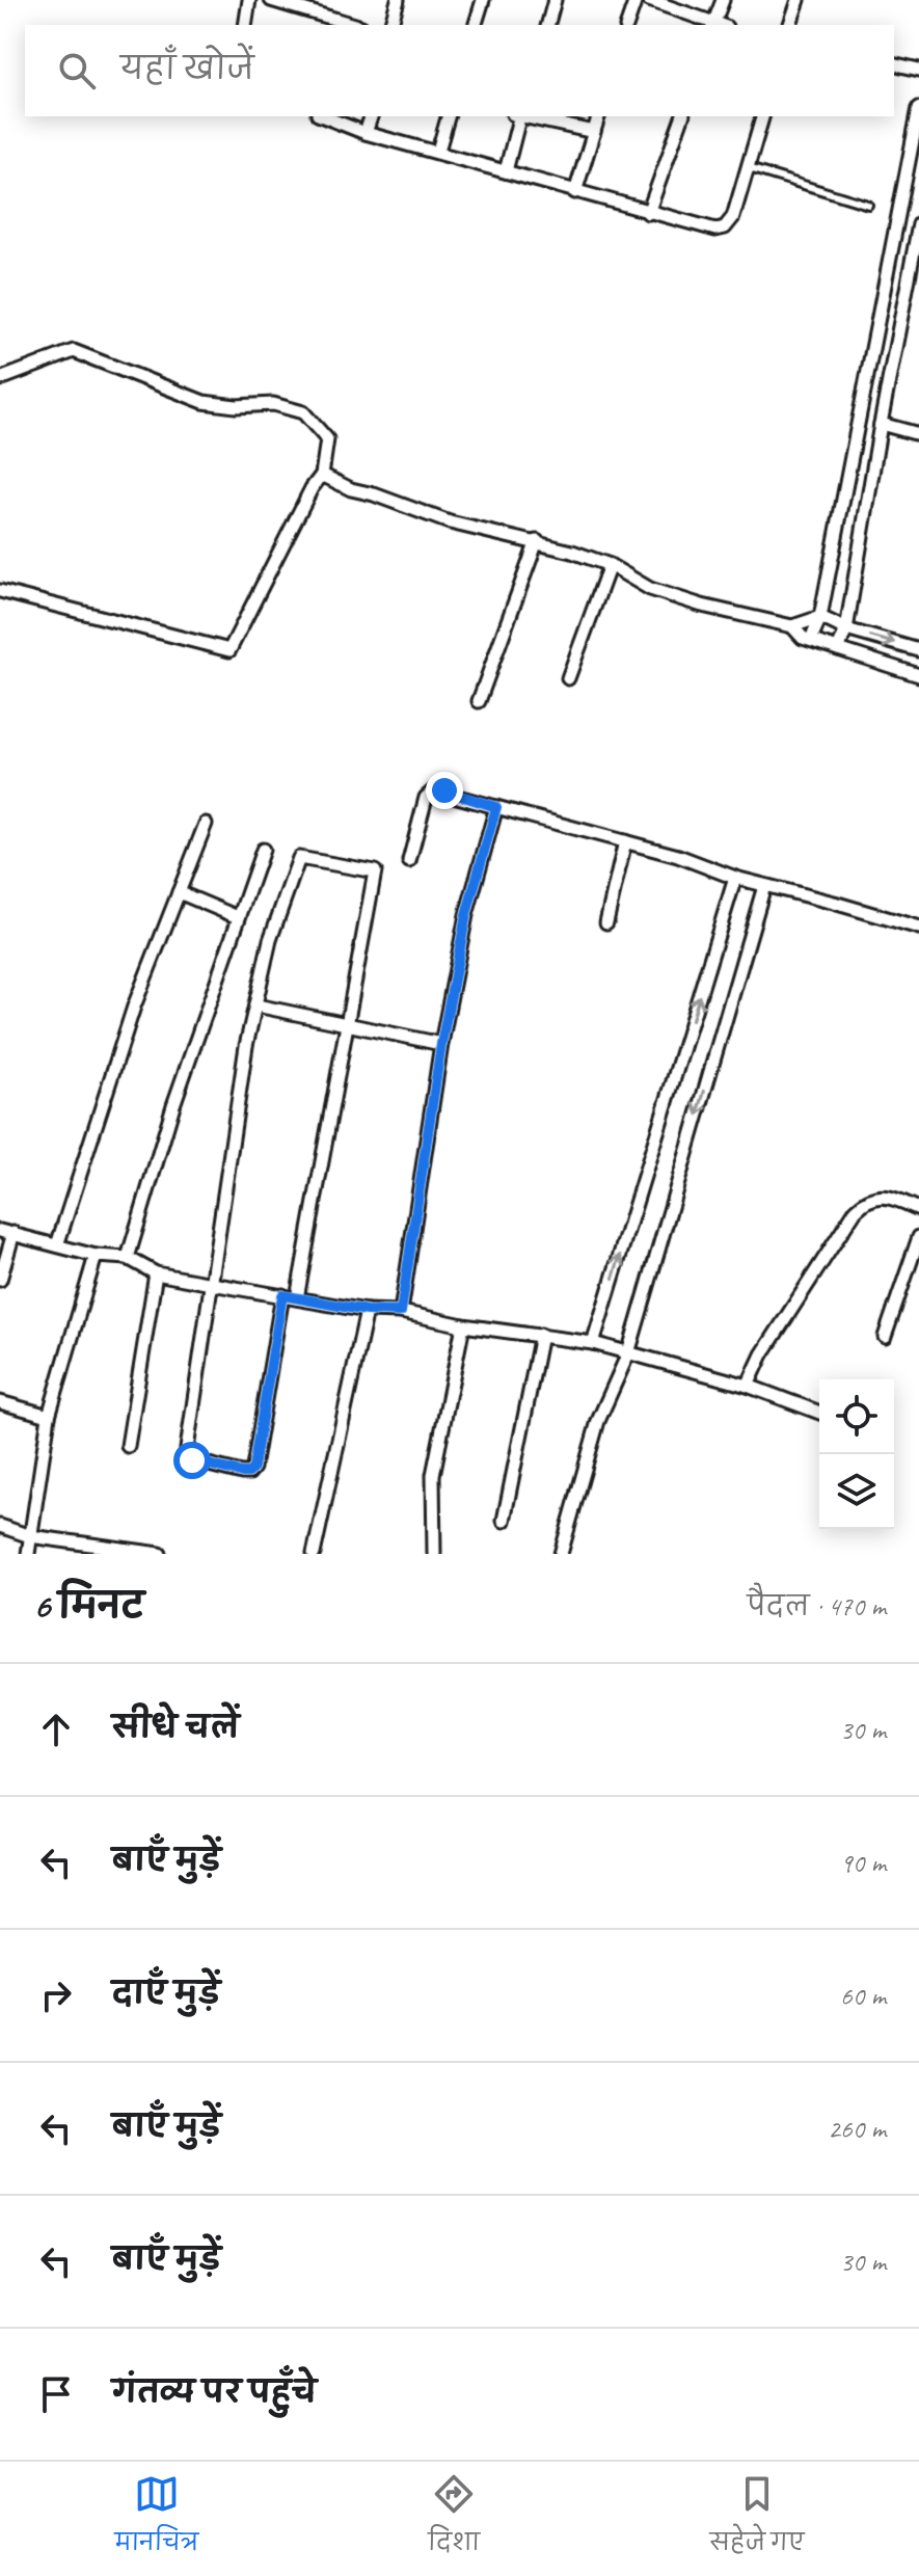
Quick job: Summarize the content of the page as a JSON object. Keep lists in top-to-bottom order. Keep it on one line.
{"page":{"search":"यहाँ खोजें","heading":["6 मिनट","पैदल · 470 m"],"list":[["सीधे चलें","30 m"],["बाएँ मुड़ें","90 m"],["दाएँ मुड़ें","60 m"],["बाएँ मुड़ें","260 m"],["बाएँ मुड़ें","30 m"],"गंतव्य पर पहुँचे"],"nav":["मानचित्र","दिशा","सहेजे गए"]}}
